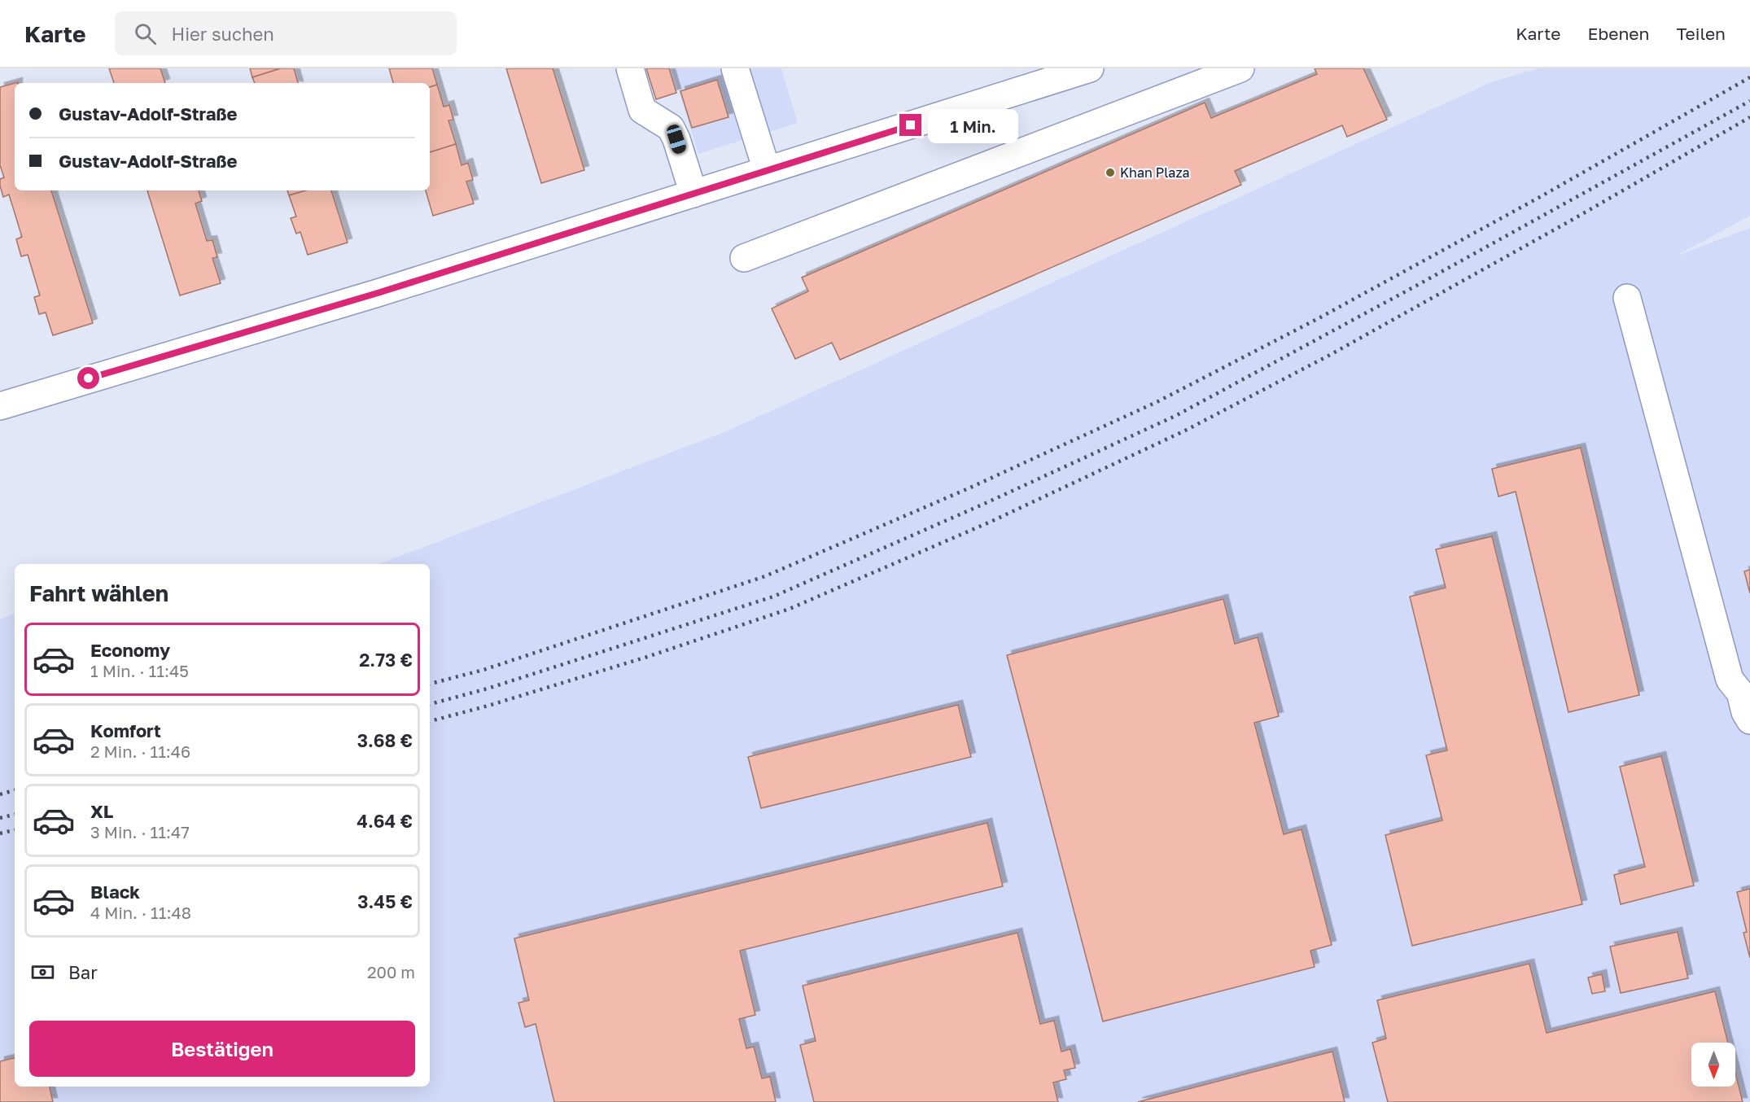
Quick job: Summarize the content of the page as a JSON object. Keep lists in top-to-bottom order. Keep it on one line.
{"places":["Khan Plaza"],"north":"bottom","page":{"header":"Karte","search":"Hier suchen","nav":["Karte","Ebenen","Teilen"],"banner":["Gustav-Adolf-Straße","Gustav-Adolf-Straße"],"bubble":"1 Min.","heading":"Fahrt wählen","list":[{"name":"Economy","note":"1 Min. · 11:45","value":"2.73 €"},{"name":"Komfort","note":"2 Min. · 11:46","value":"3.68 €"},{"name":"XL","note":"3 Min. · 11:47","value":"4.64 €"},{"name":"Black","note":"4 Min. · 11:48","value":"3.45 €"}],"pay":["Bar","200 m"],"buttons":"Bestätigen"}}
